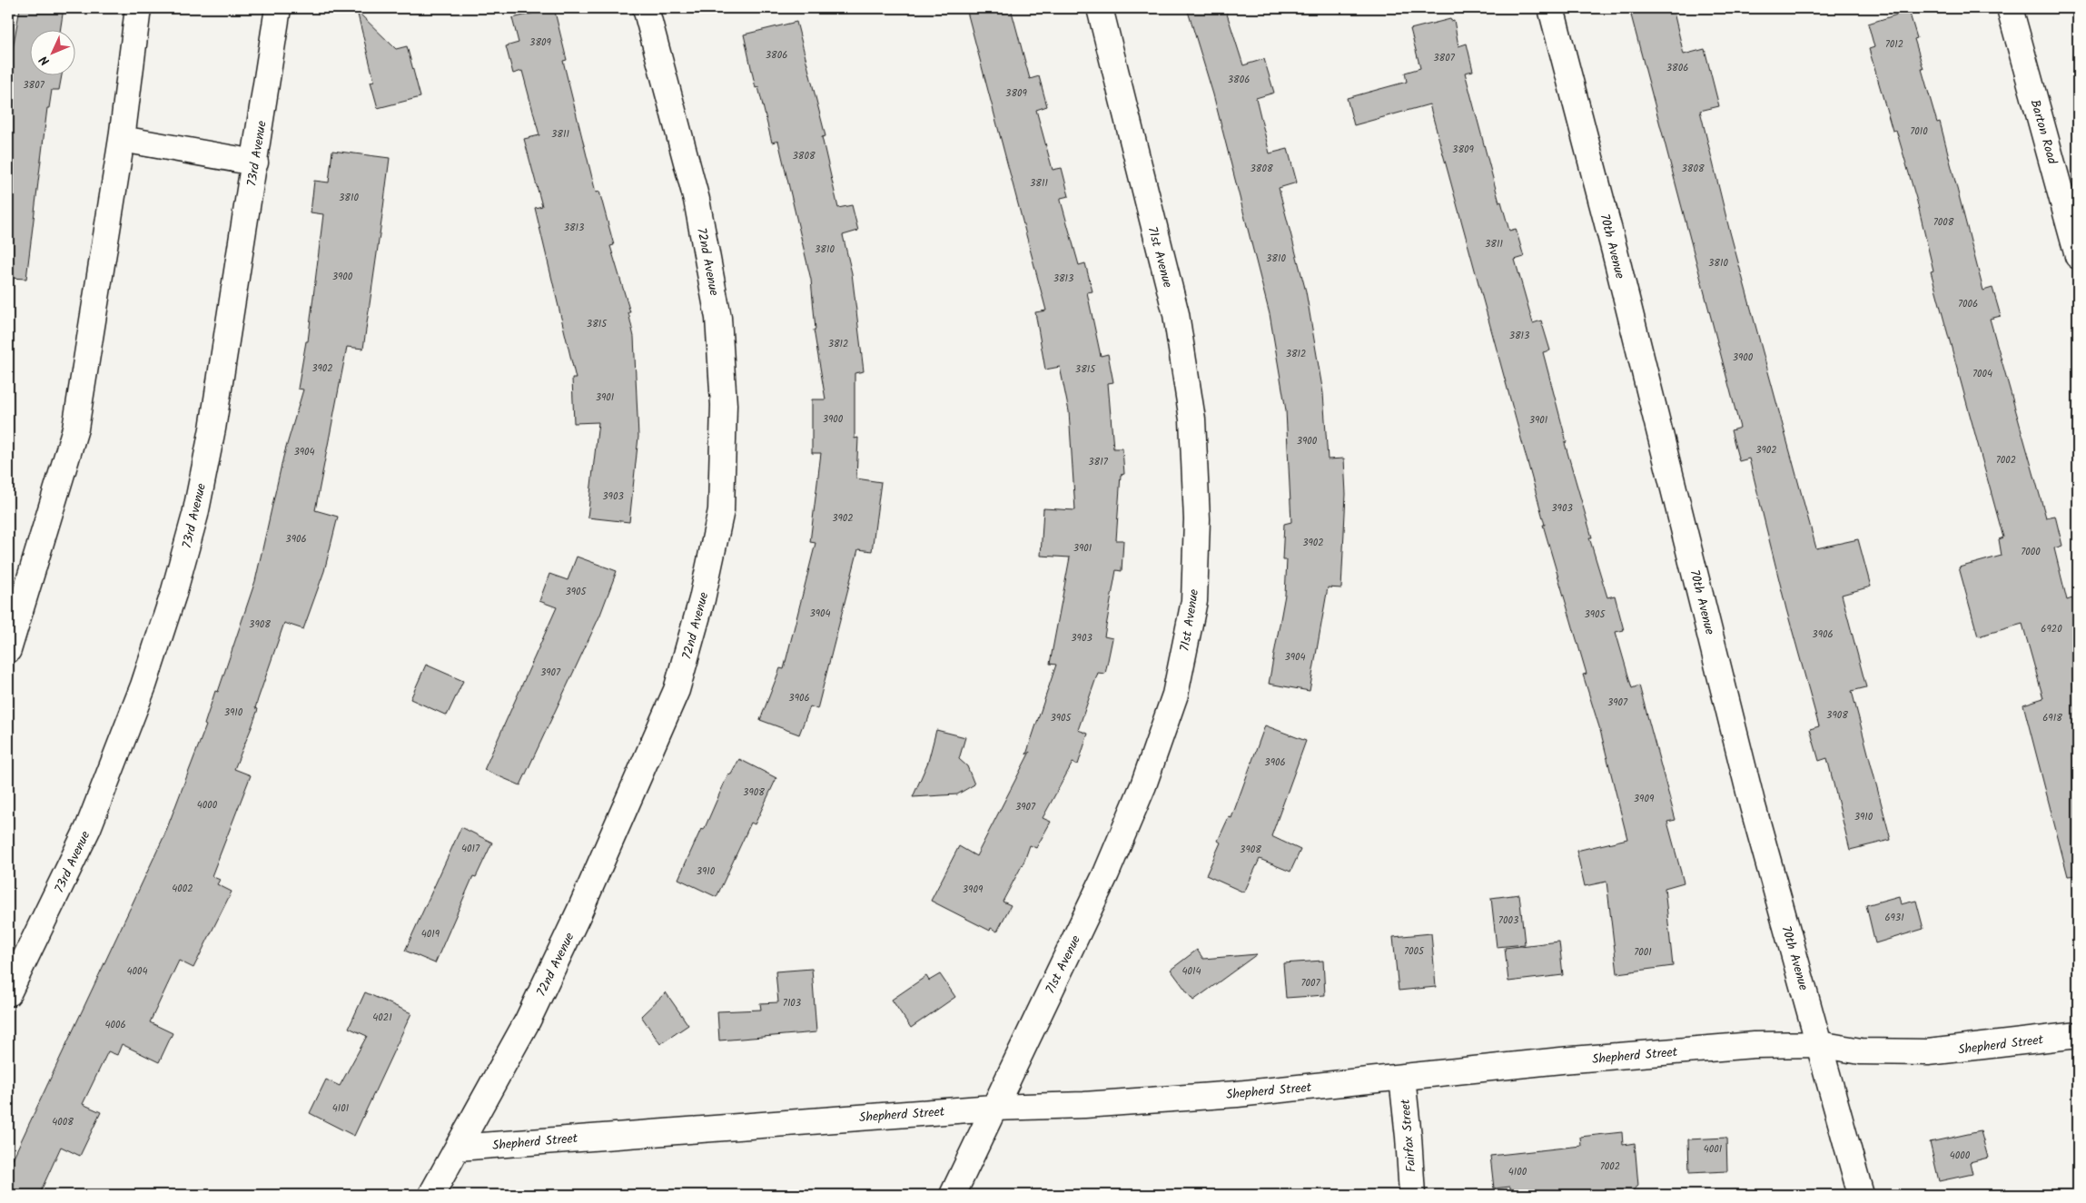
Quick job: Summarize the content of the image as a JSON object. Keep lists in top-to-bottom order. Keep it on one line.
{"streets":{"street":["Barton Road","73rd Avenue","70th Avenue","71st Avenue","72nd Avenue","Shepherd Street","Fairfax Street"]},"crossings":[["70th Avenue","Shepherd Street"],["71st Avenue","Shepherd Street"],["72nd Avenue","Shepherd Street"],["Shepherd Street","Fairfax Street"]],"house_numbers":["3809","7012","3806","3807","3806","3806","3807","3809","7010","3811","3809","3808","3808","3808","3811","3810","7008","3813","3811","3810","3810","3810","3900","3813","7006","3815","3813","3812","3812","3900","3902","3815","7004","3901","3900","3901","3900","3902","3904","7002","3817","3903","3903","3902","3906","3902","3901","7000","3905","3904","3905","3908","6920","3906","3903","3904","3907","3906","3907","3910","3908","3905","6918","3906","3908","3909","4000","3907","3910","4017","3908","3910","4002","3909","6931","7003","4019","7005","7001","4004","4014","7007","7103","4021","4006","4101","4008","4001","4000","7002","4100"],"north":"bottom left"}
